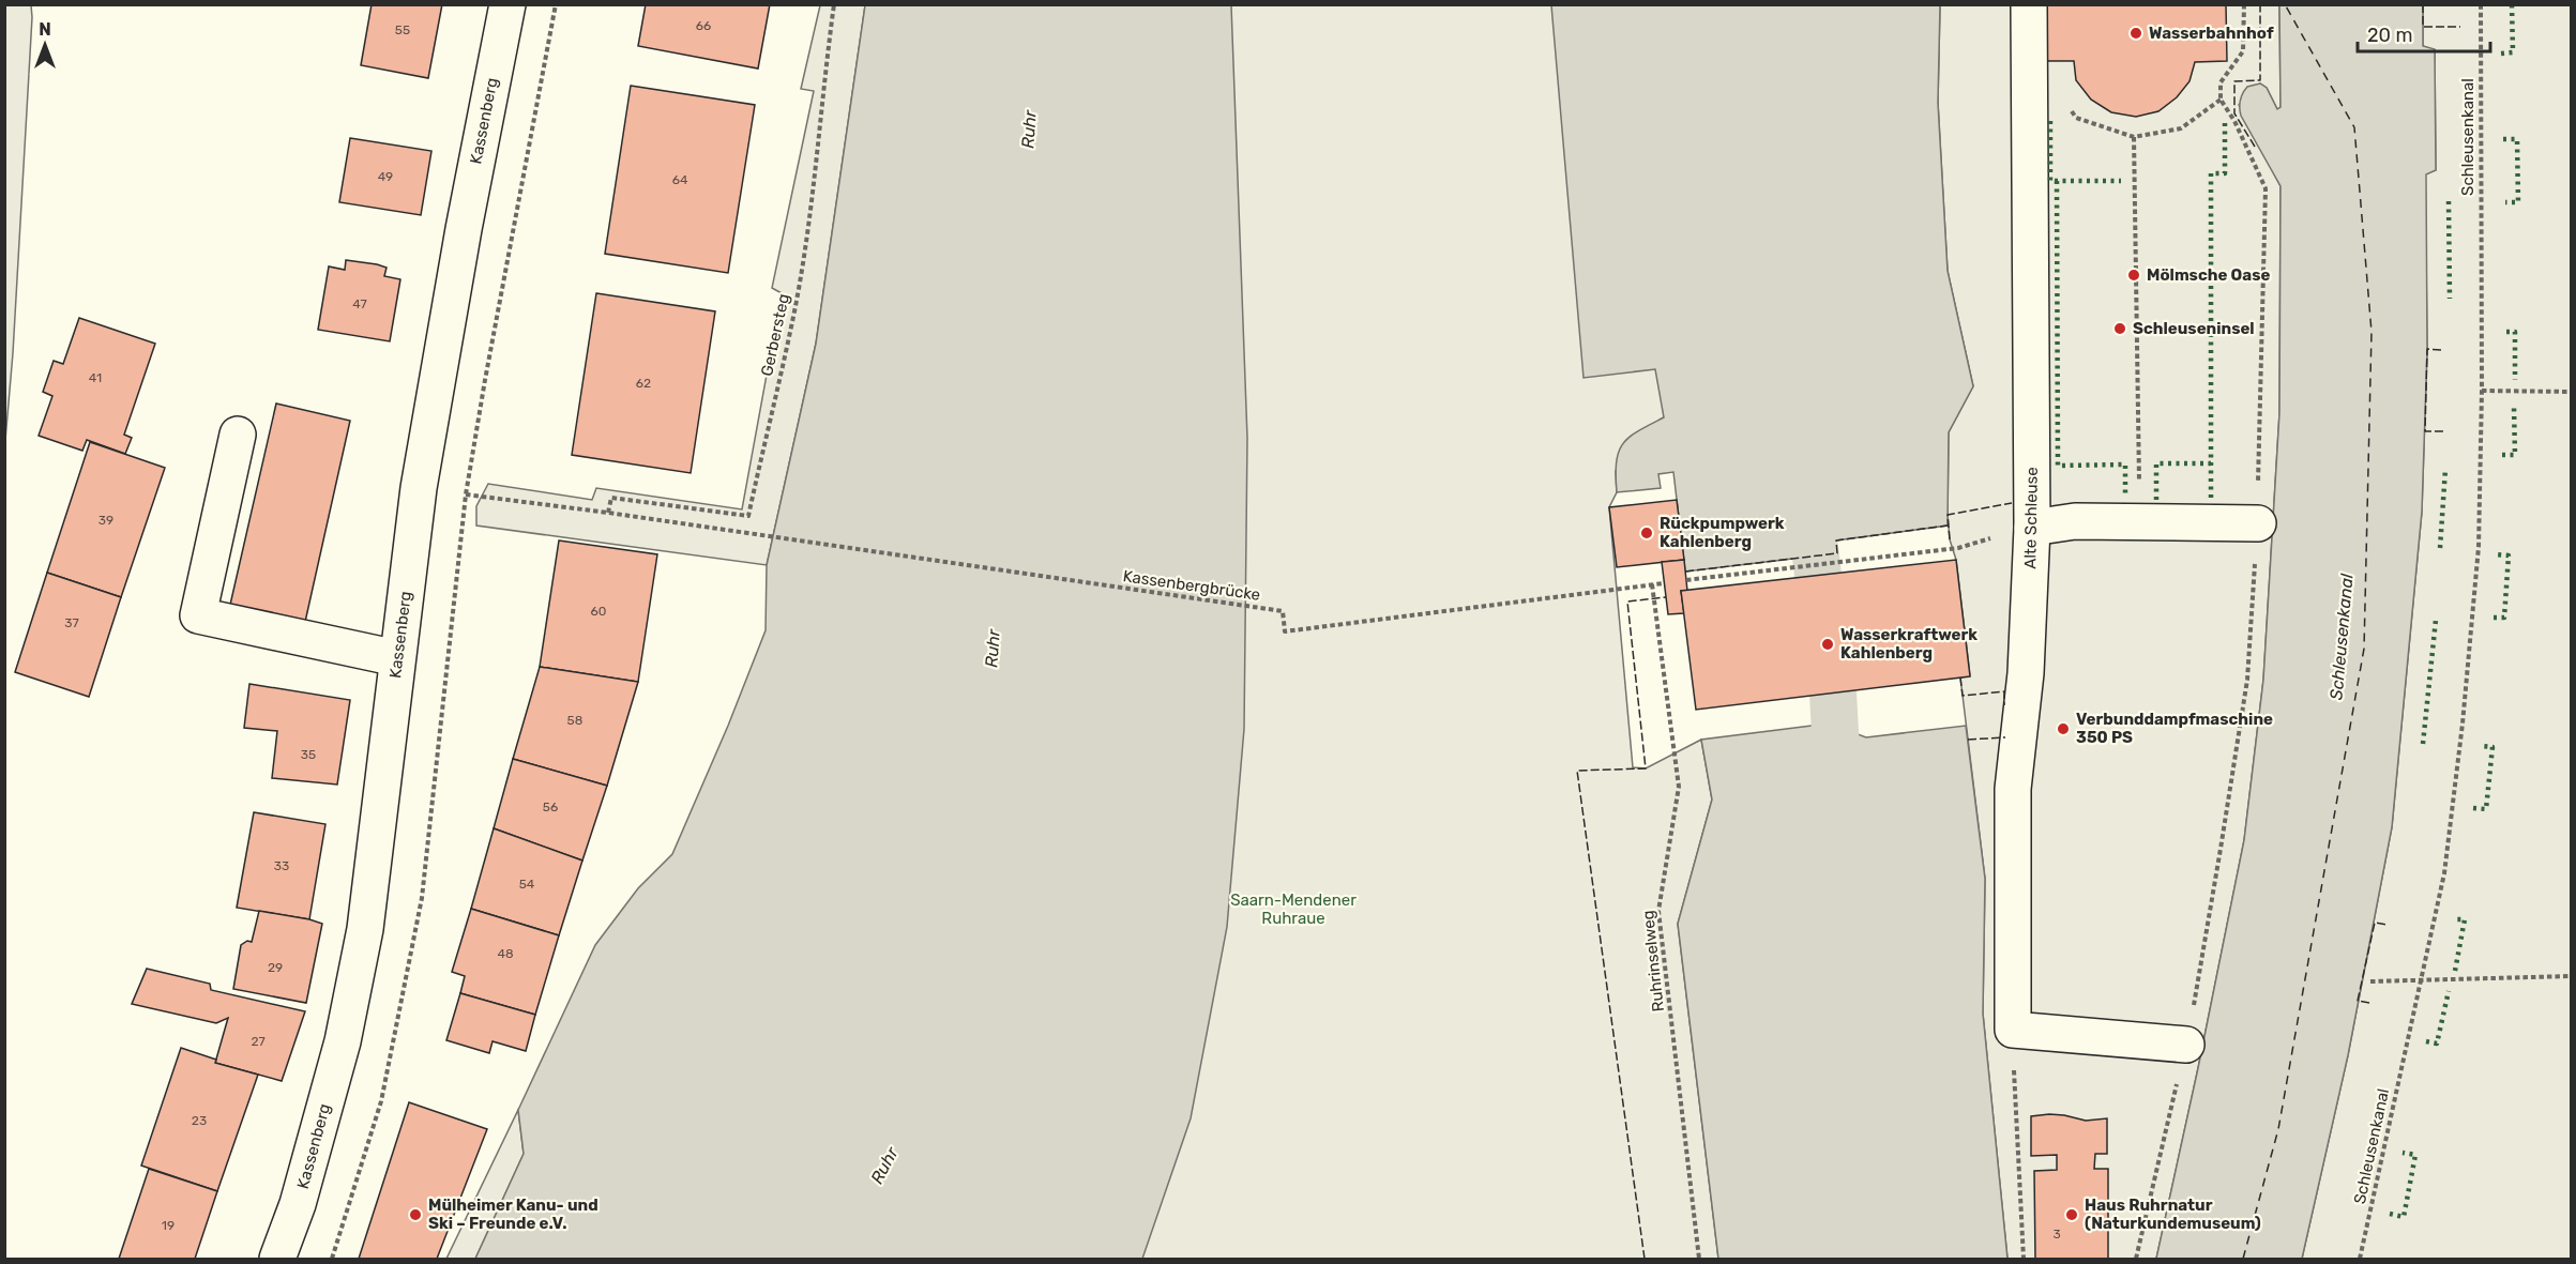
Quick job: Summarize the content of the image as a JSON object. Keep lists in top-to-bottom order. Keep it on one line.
{"streets":{"main road":["Kassenberg","Alte Schleuse"],"path":["Schleusenkanal","Gerbersteg","Kassenbergbrücke","Ruhrinselweg"]},"crossings":[["Gerbersteg","Kassenbergbrücke"],["Kassenbergbrücke","Ruhrinselweg"]],"water":["Ruhr","Schleusenkanal"],"parks":["Saarn-Mendener Ruhraue"],"places":["Wasserbahnhof","Mölmsche Oase","Schleuseninsel","Rückpumpwerk Kahlenberg","Wasserkraftwerk Kahlenberg","Verbunddampfmaschine 350 PS","Mülheimer Kanu- und Ski – Freunde e.V.","Haus Ruhrnatur (Naturkundemuseum)"],"house_numbers":["66","55","49","64","47","41","62","39","60","37","58","35","56","33","54","48","29","27","23","19","3"],"scale_bar":"20 m","north":"top"}
